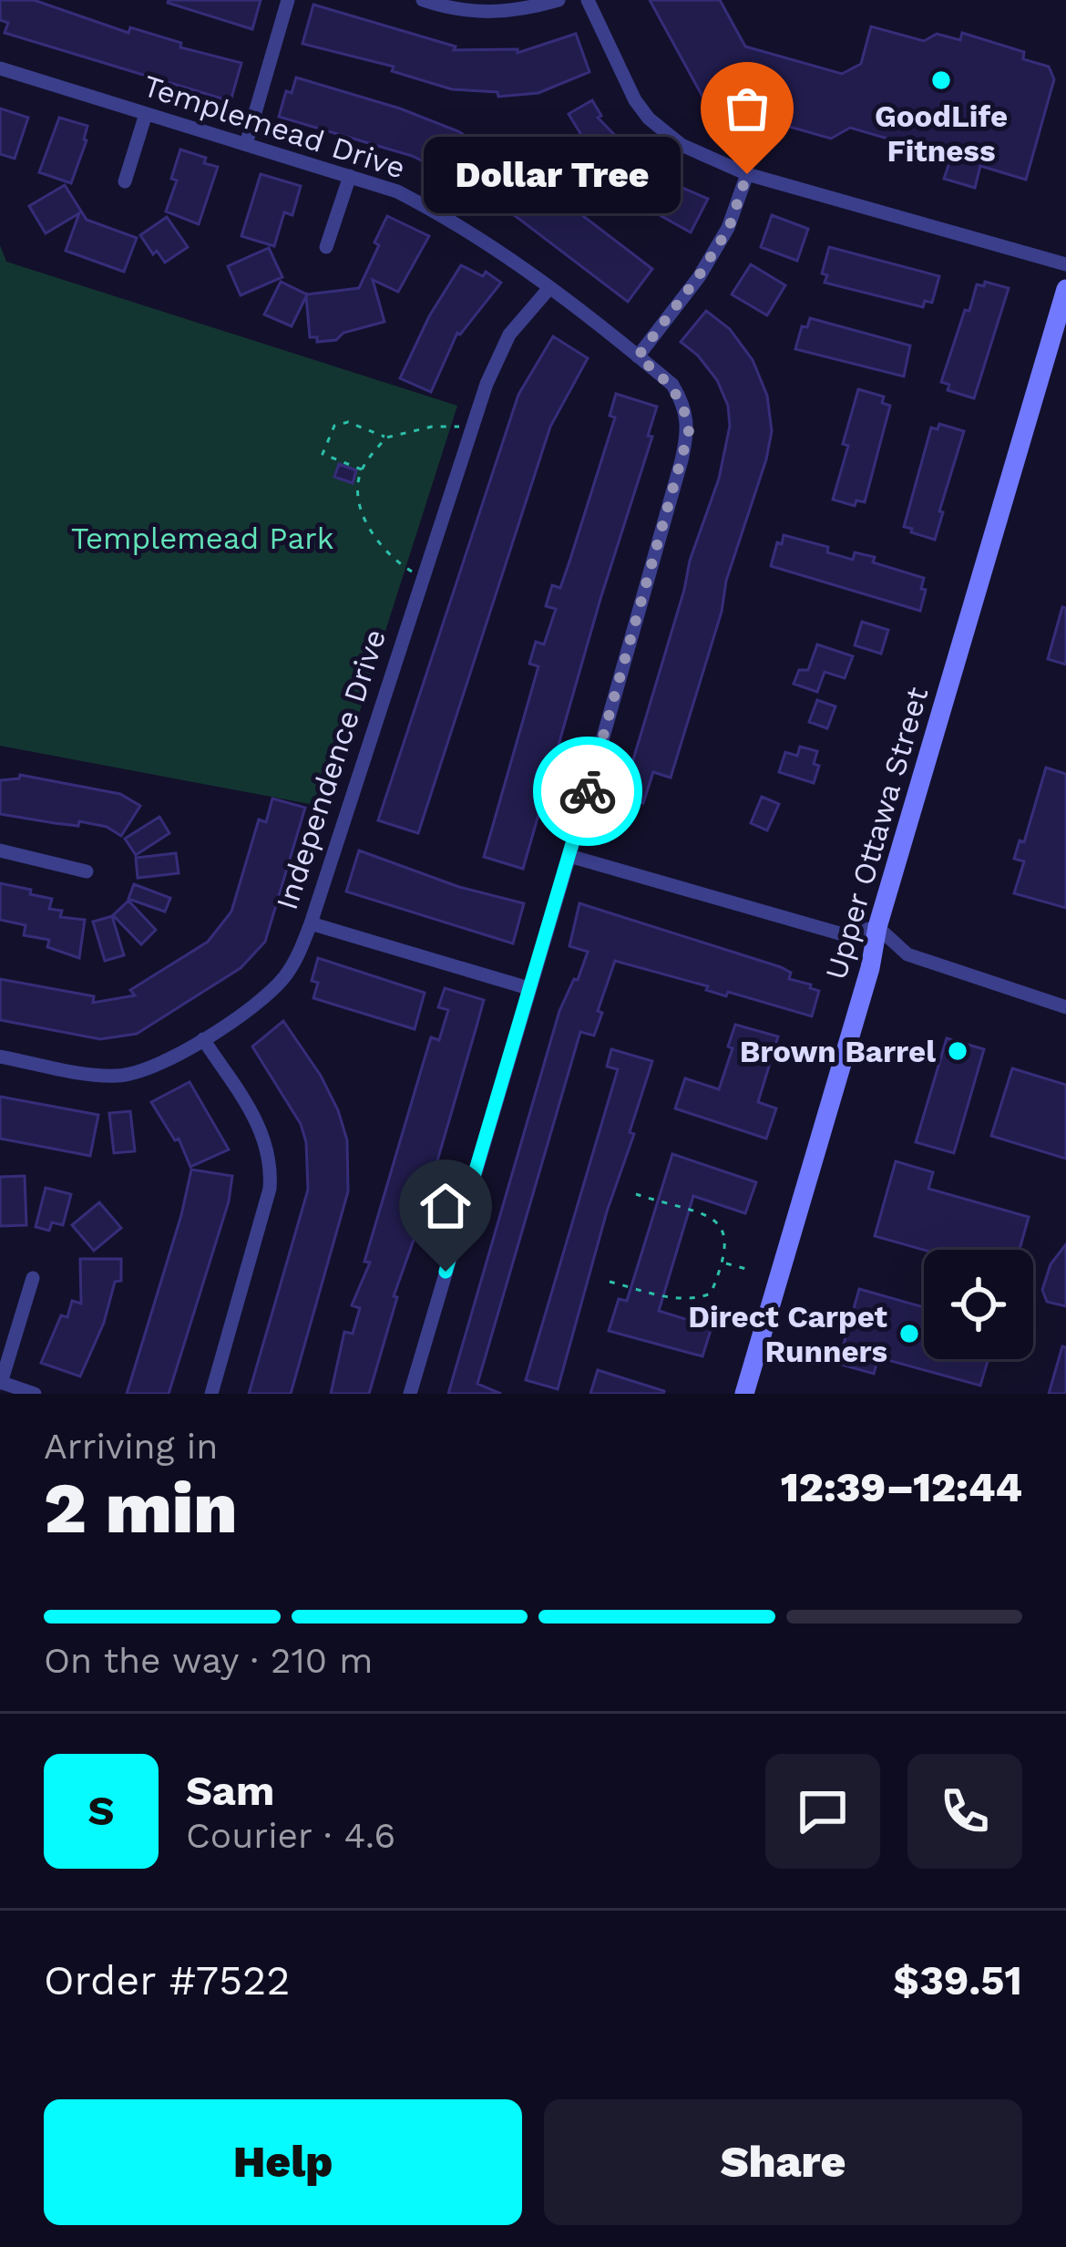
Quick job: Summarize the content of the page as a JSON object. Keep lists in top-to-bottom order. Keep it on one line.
{"streets":{"main road":["Upper Ottawa Street"],"street":["Templemead Drive","Independence Drive"]},"crossings":[["Templemead Drive","Independence Drive"]],"parks":["Templemead Park"],"places":["GoodLife Fitness","Dollar Tree","Brown Barrel","Direct Carpet Runners"],"page":{"bubble":"Dollar Tree","heading":["2 min","Arriving in","12:39–12:44"],"panel":["Sam","Courier · 4.6","Order #7522","$39.51"],"bar":"On the way · 210 m","round":"S","buttons":["Help","Share"]}}
